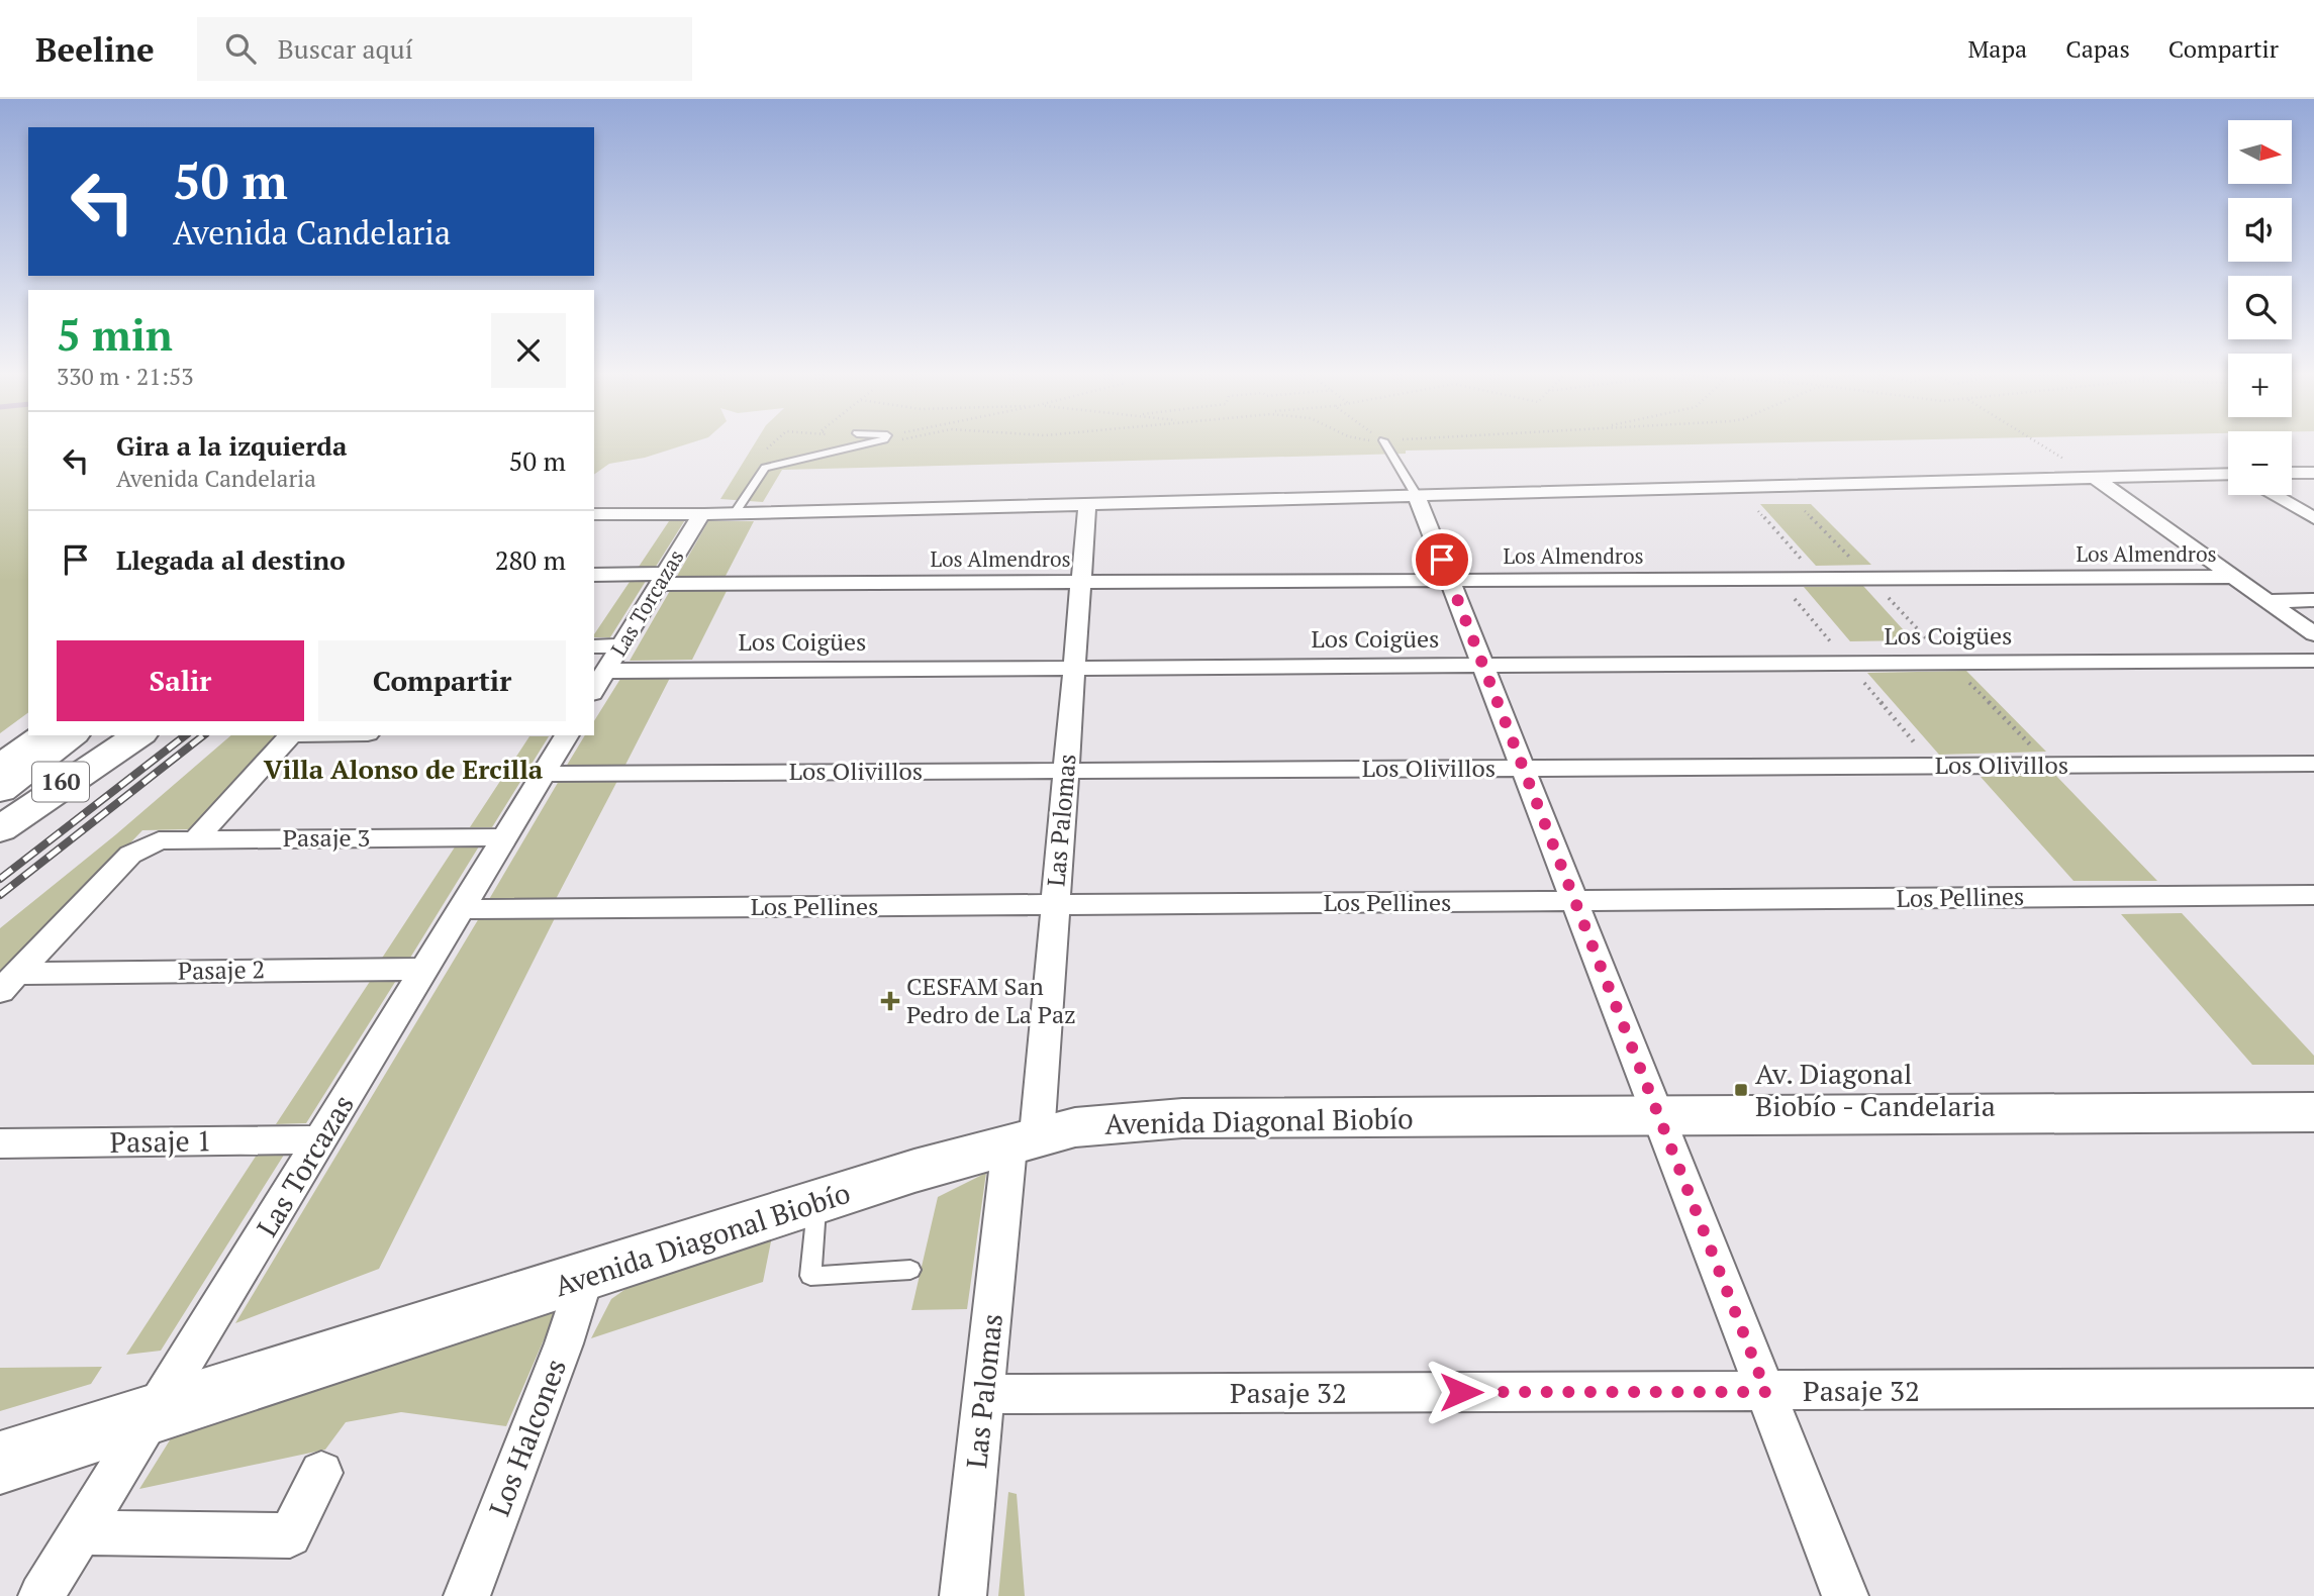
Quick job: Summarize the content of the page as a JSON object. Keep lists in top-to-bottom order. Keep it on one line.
{"streets":{"main road":["160","Avenida Diagonal Biobío"],"street":["Los Almendros","Las Torcazas","Los Coigües","Los Olivillos","Las Palomas","Pasaje 3","Los Pellines","Pasaje 2","Pasaje 1","Pasaje 32","Los Halcones"]},"crossings":[["Los Almendros","Las Torcazas"],["Los Almendros","Las Palomas"],["Las Torcazas","Los Coigües"],["Las Torcazas","Los Olivillos"],["Las Torcazas","Pasaje 3"],["Las Torcazas","Los Pellines"],["Las Torcazas","Pasaje 2"],["Las Torcazas","Avenida Diagonal Biobío"],["Las Torcazas","Pasaje 1"],["Los Coigües","Las Palomas"],["Los Olivillos","Las Palomas"],["Las Palomas","Los Pellines"],["Las Palomas","Avenida Diagonal Biobío"],["Las Palomas","Pasaje 32"],["Pasaje 3","Pasaje 2"],["Avenida Diagonal Biobío","Los Halcones"]],"districts":["Villa Alonso de Ercilla"],"places":{"health":["CESFAM San Pedro de La Paz"],"transit":["Av. Diagonal Biobío - Candelaria"]},"north":"right","page":{"header":"Beeline","search":"Buscar aquí","nav":["Mapa","Capas","Compartir"],"map_buttons":["+","−"],"turn":["50 m","Avenida Candelaria"],"heading":["5 min","330 m · 21:53"],"list":[{"name":"Gira a la izquierda","note":"Avenida Candelaria","value":"50 m"},{"name":"Llegada al destino","value":"280 m"}],"buttons":["Salir","Compartir"]}}
